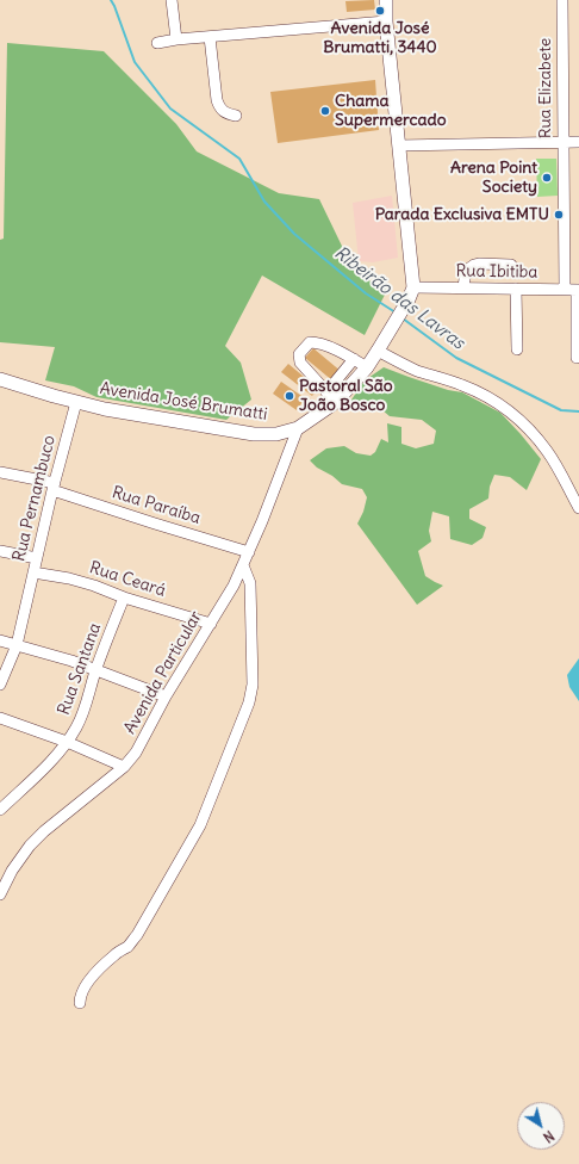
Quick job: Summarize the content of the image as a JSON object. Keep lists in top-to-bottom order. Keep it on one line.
{"streets":{"main road":["Avenida José Brumatti"],"street":["Rua Elizabete","Rua Ibitiba","Rua Pernambuco","Rua Paraíba","Rua Ceará","Rua Santana","Avenida Particular"]},"crossings":[["Rua Elizabete","Rua Ibitiba"],["Rua Ibitiba","Avenida José Brumatti"],["Avenida José Brumatti","Rua Pernambuco"],["Avenida José Brumatti","Avenida Particular"],["Rua Pernambuco","Rua Paraíba"],["Rua Pernambuco","Rua Ceará"],["Rua Paraíba","Avenida Particular"],["Rua Ceará","Rua Santana"],["Rua Ceará","Avenida Particular"]],"water":["Ribeirão das Lavras"],"places":["Avenida José Brumatti, 3440","Chama Supermercado","Arena Point Society","Parada Exclusiva EMTU","Pastoral São João Bosco"],"north":"bottom right"}
